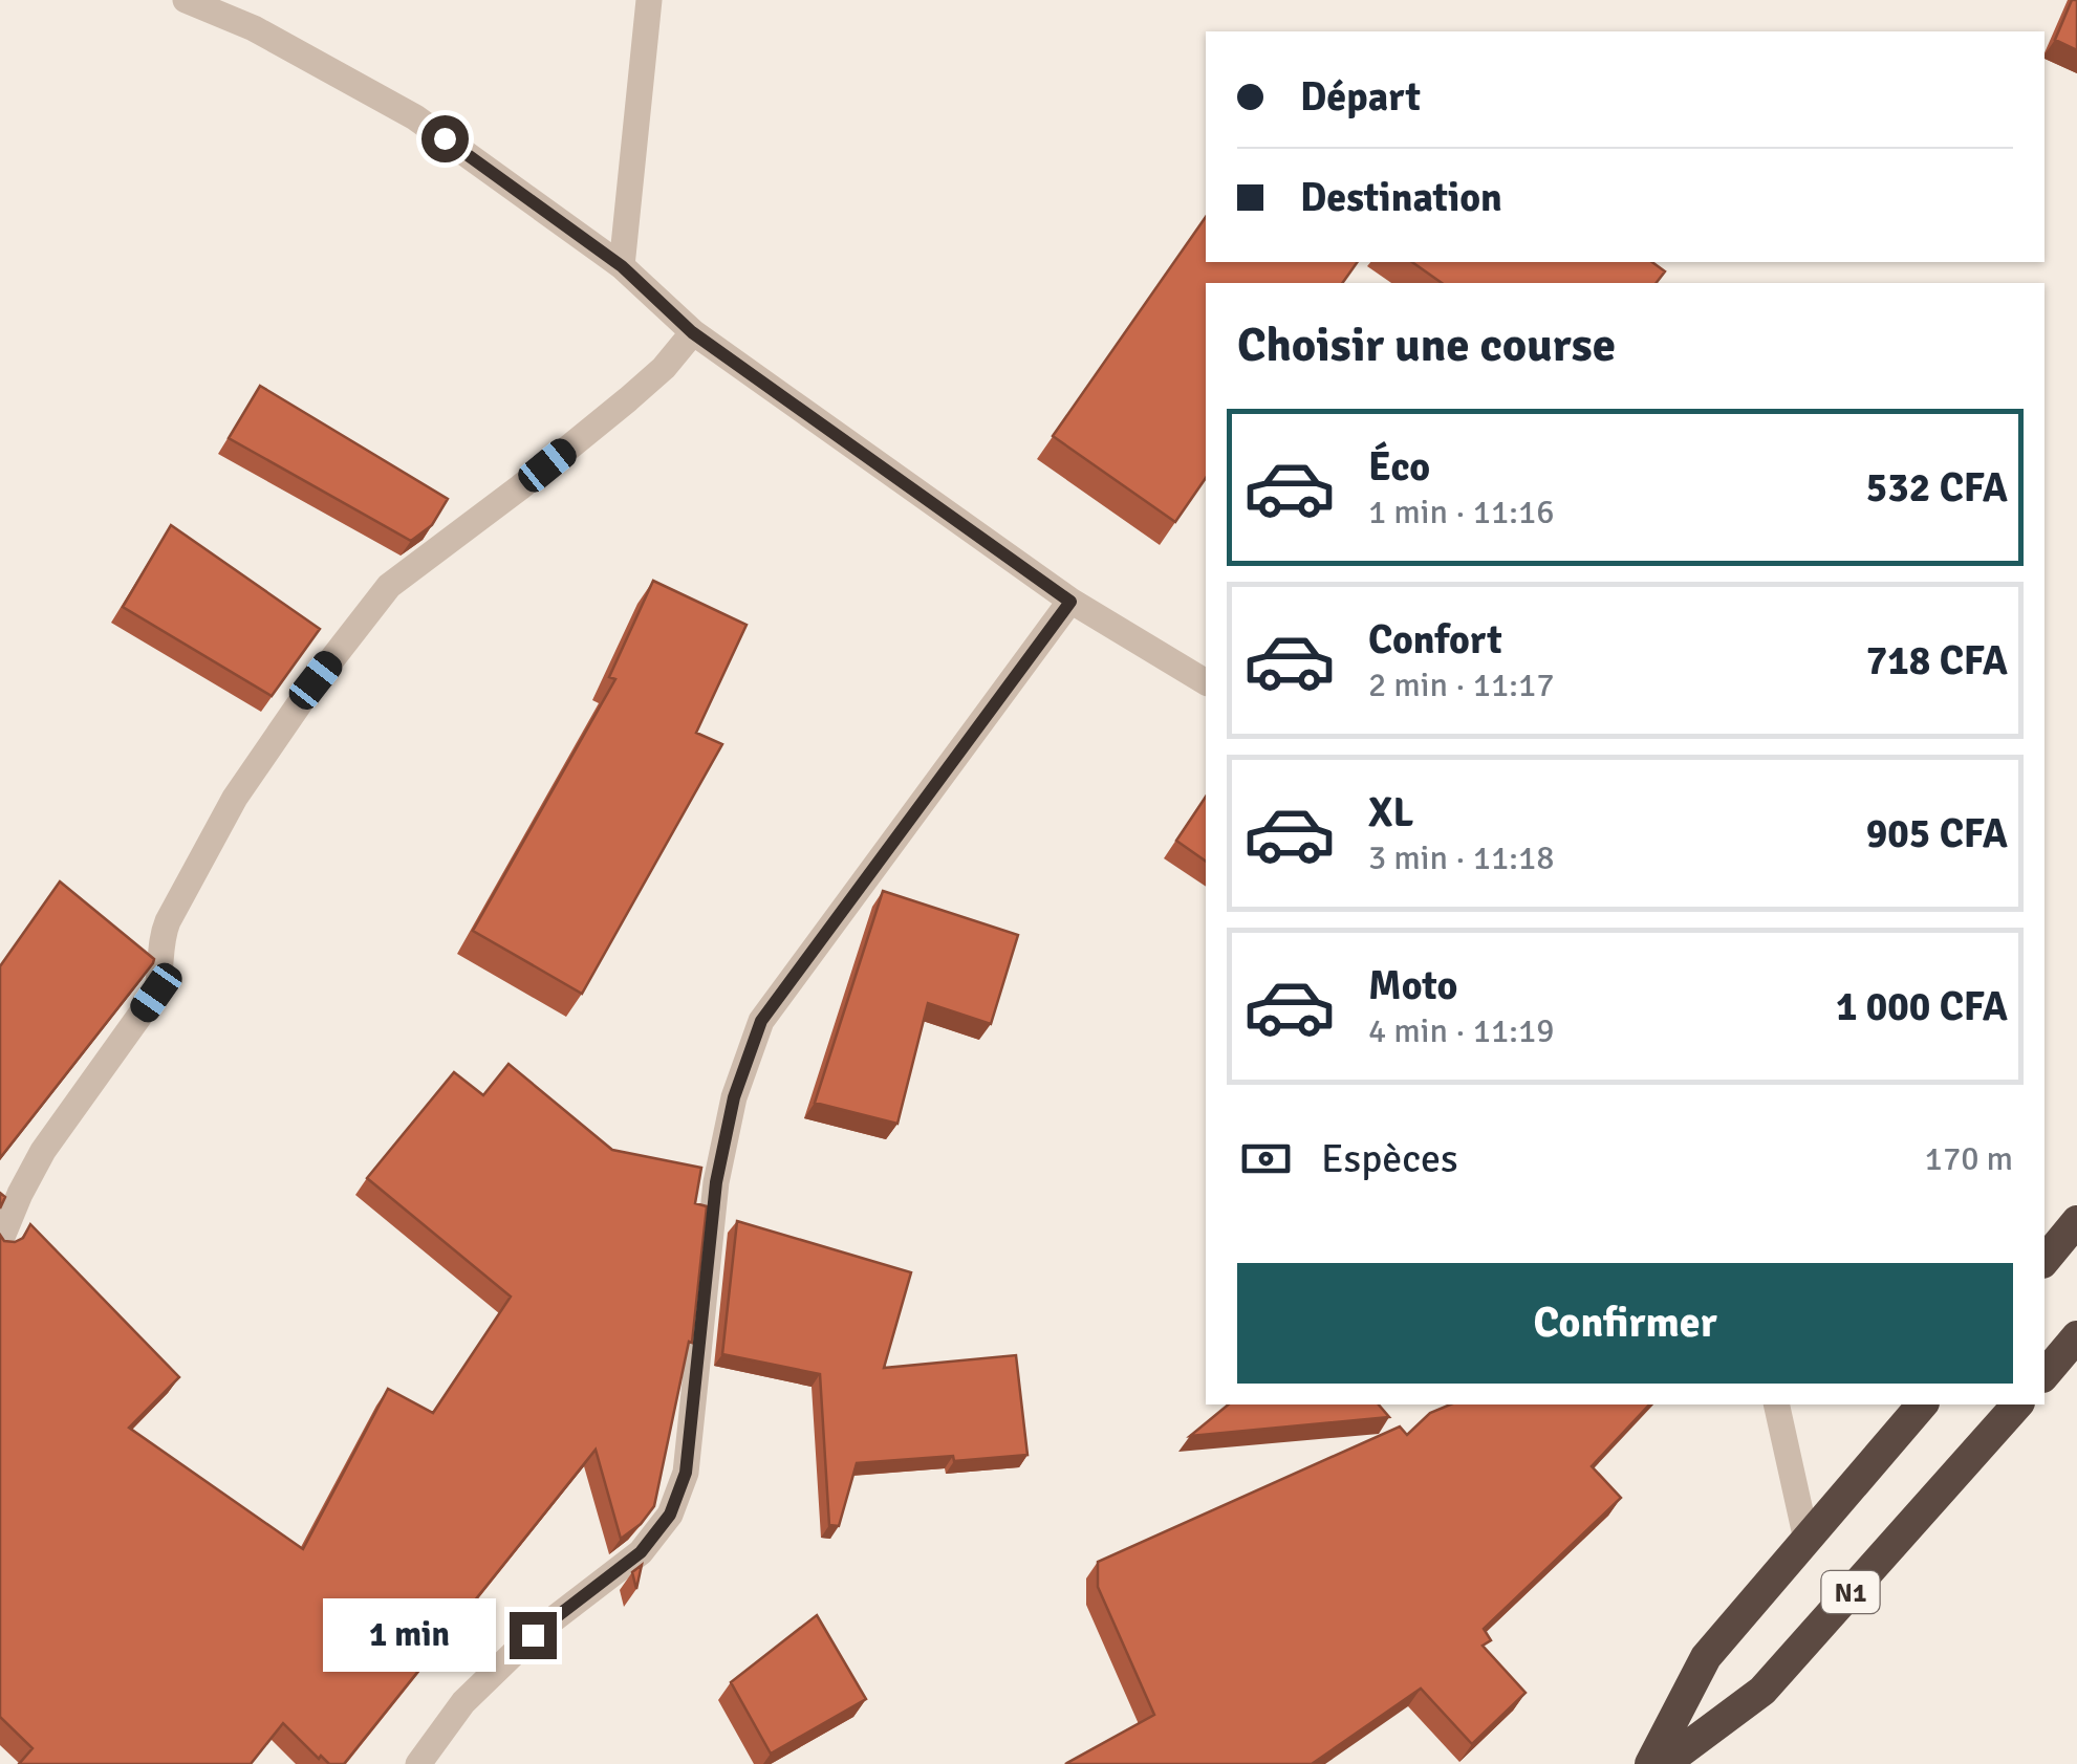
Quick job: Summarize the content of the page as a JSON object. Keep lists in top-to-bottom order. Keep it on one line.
{"streets":{"highway":["N1"]},"page":{"banner":["Départ","Destination"],"heading":"Choisir une course","list":[{"name":"Éco","note":"1 min · 11:16","value":"532 CFA"},{"name":"Confort","note":"2 min · 11:17","value":"718 CFA"},{"name":"XL","note":"3 min · 11:18","value":"905 CFA"},{"name":"Moto","note":"4 min · 11:19","value":"1 000 CFA"}],"pay":["Espèces","170 m"],"buttons":"Confirmer","bubble":"1 min"}}
